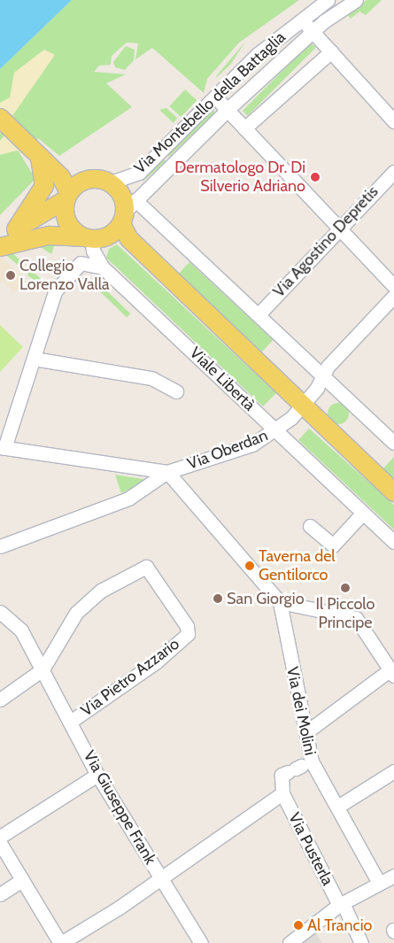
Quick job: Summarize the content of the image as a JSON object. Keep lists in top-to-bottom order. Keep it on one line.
{"streets":{"street":["Via Montebello della Battaglia","Via Agostino Depretis","Viale Libertà","Via Oberdan","Via Pietro Azzario","Via dei Molini","Via Giuseppe Frank","Via Pusterla"]},"crossings":[["Via Montebello della Battaglia","Viale Libertà"],["Viale Libertà","Via Oberdan"],["Via Pietro Azzario","Via Giuseppe Frank"]],"places":["Dermatologo Dr. Di Silverio Adriano","Collegio Lorenzo Valla","Taverna del Gentilorco","Il Piccolo Principe","San Giorgio","Al Trancio"]}
